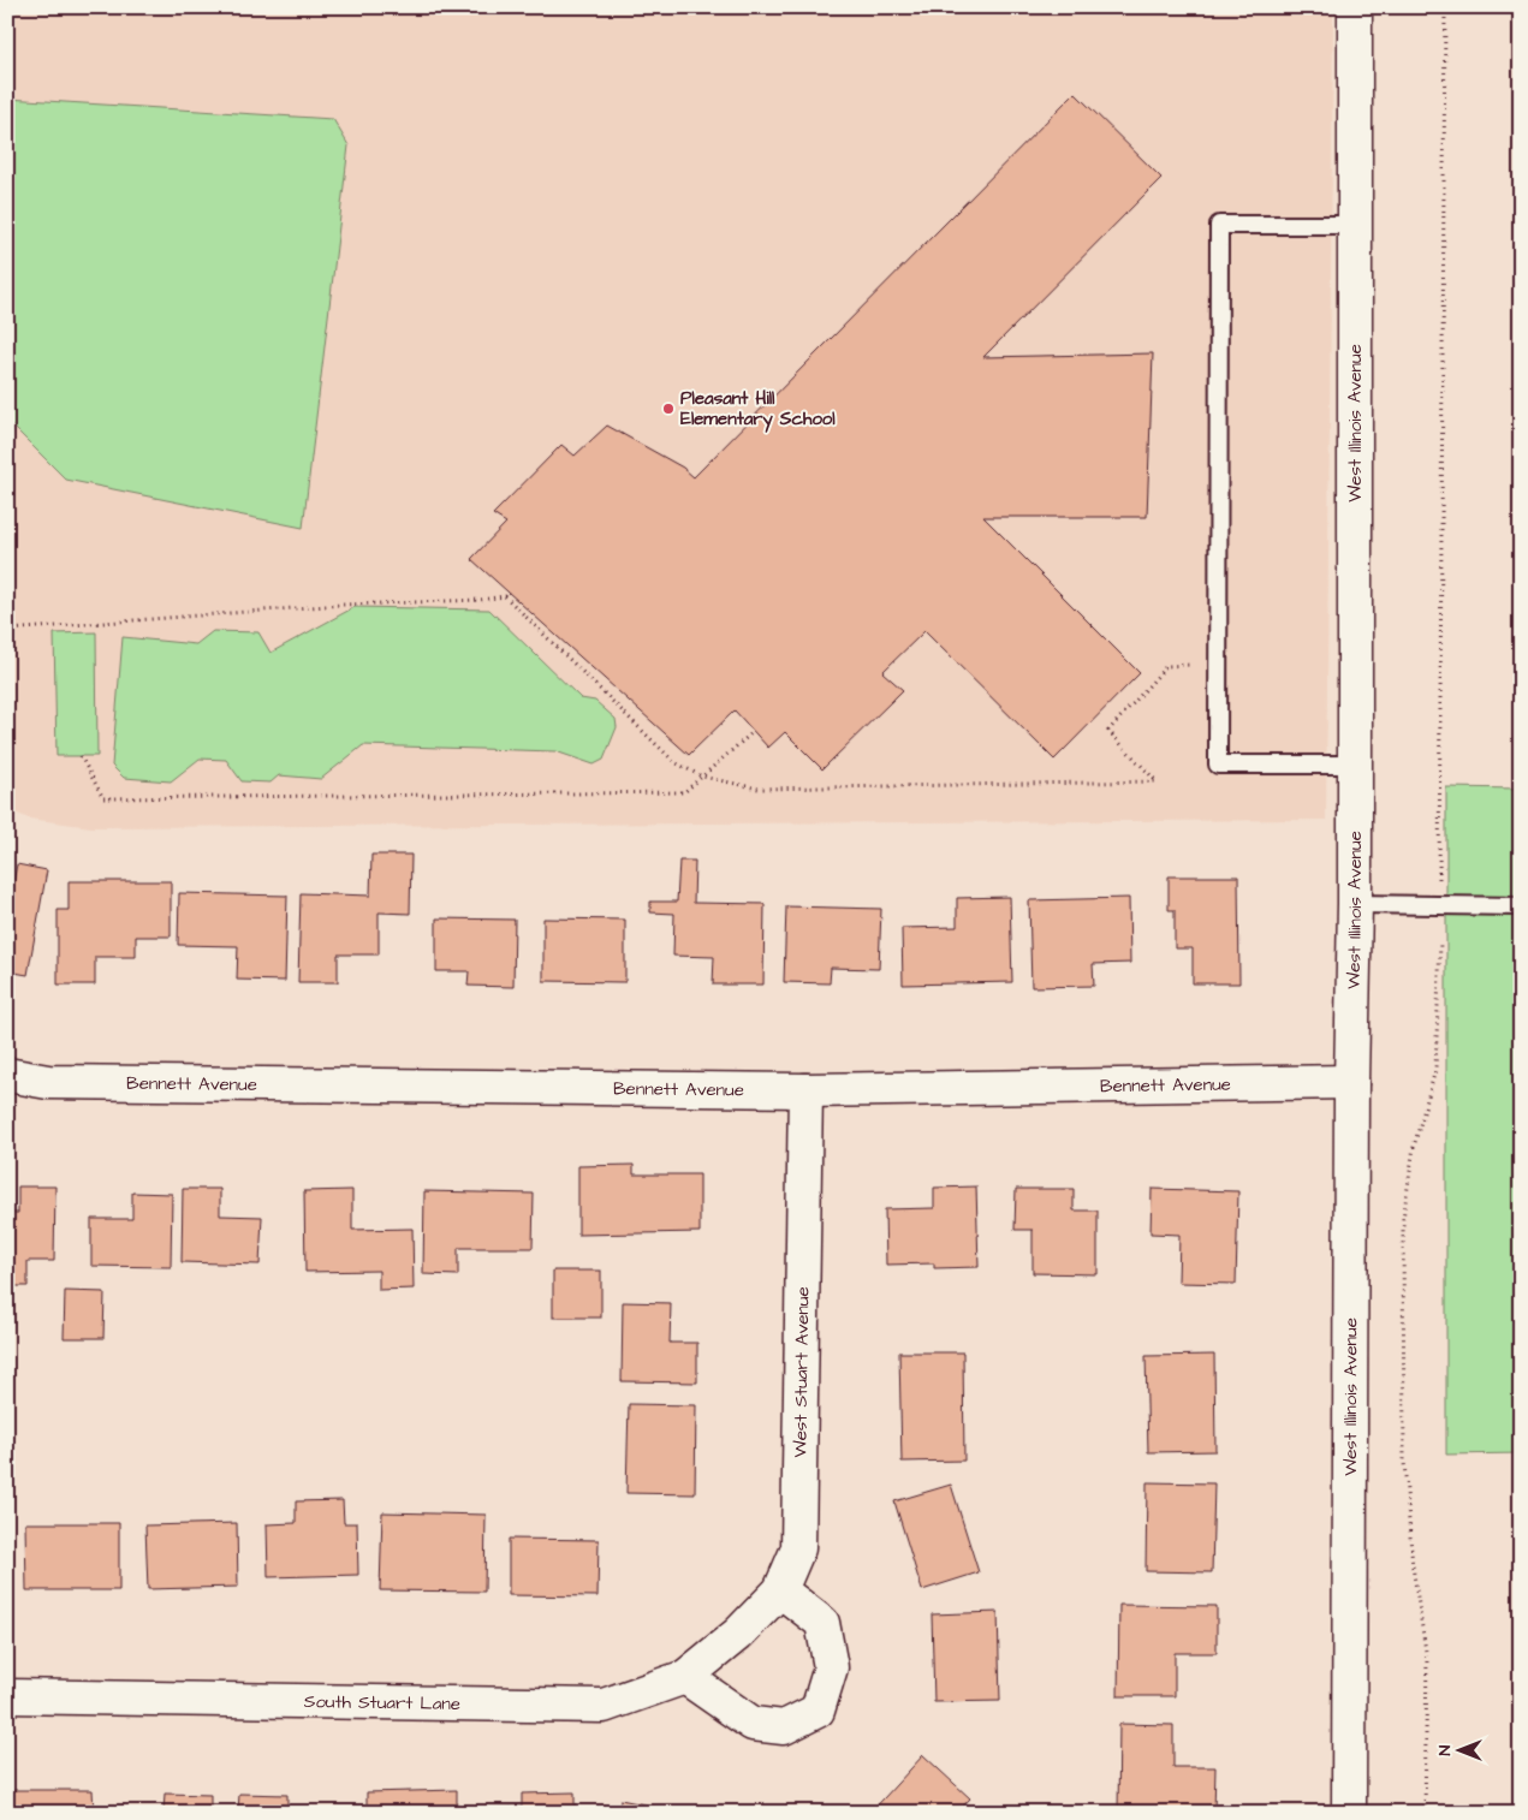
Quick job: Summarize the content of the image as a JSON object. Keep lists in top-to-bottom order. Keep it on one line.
{"streets":{"street":["West Illinois Avenue","Bennett Avenue","West Stuart Avenue","South Stuart Lane"]},"crossings":[["West Illinois Avenue","Bennett Avenue"],["Bennett Avenue","West Stuart Avenue"],["West Stuart Avenue","South Stuart Lane"]],"places":["Pleasant Hill Elementary School"],"north":"left"}
